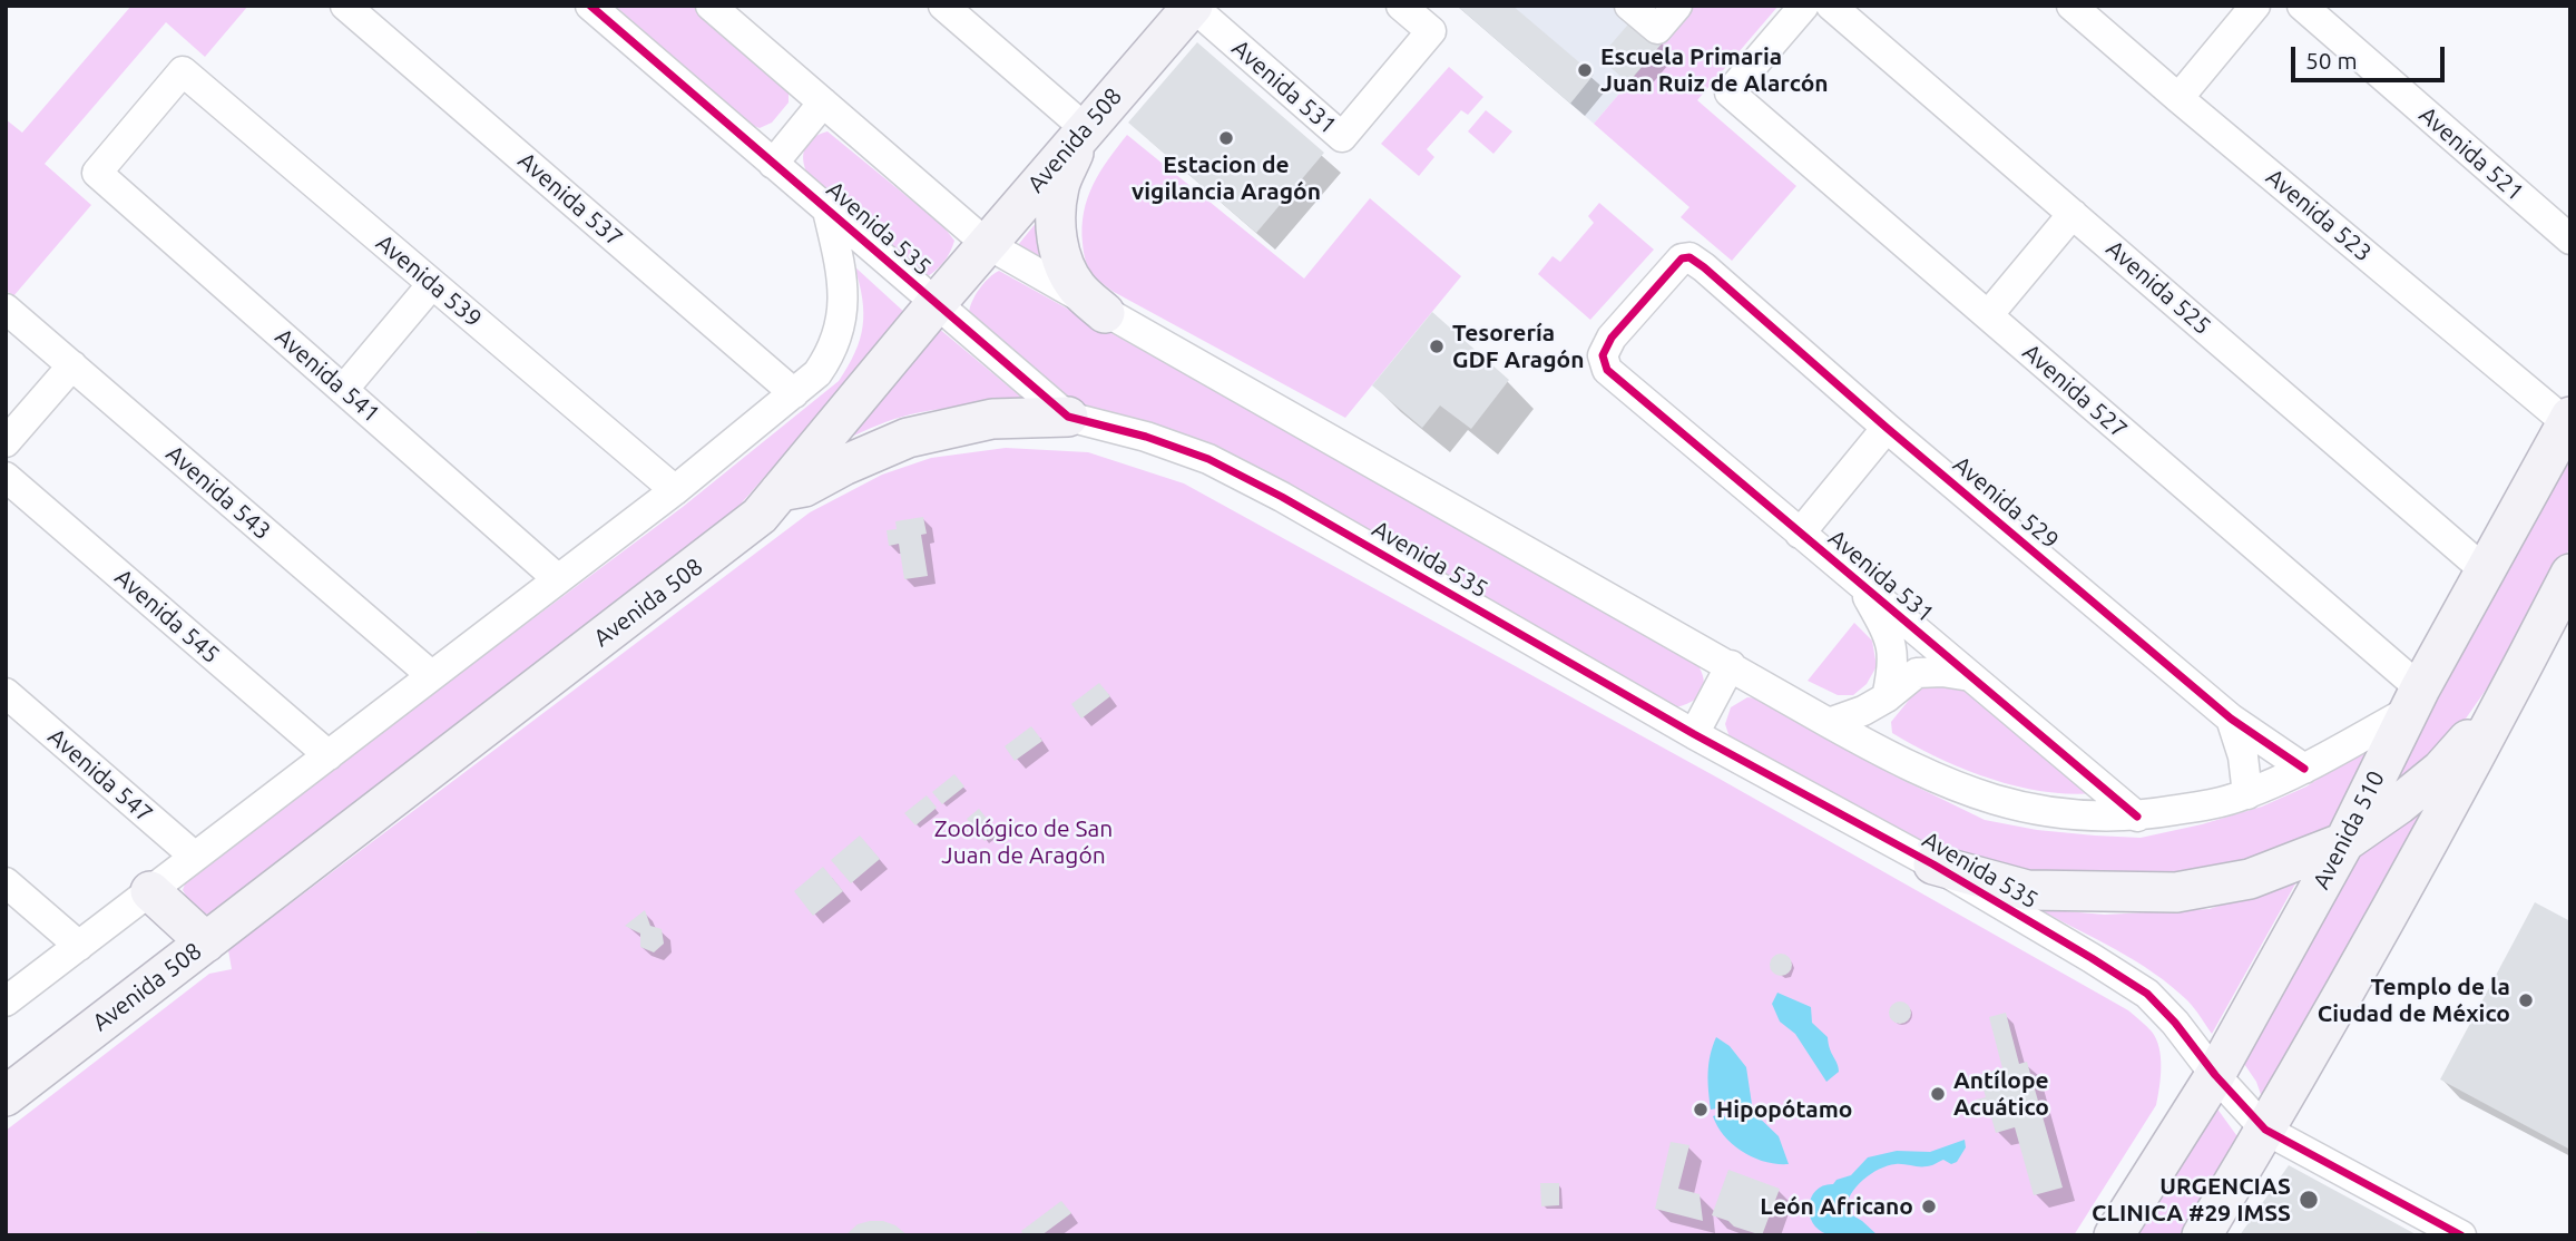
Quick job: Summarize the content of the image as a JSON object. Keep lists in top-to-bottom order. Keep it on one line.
{"streets":{"main road":["Avenida 508","Avenida 510"],"street":["Avenida 531","Avenida 521","Avenida 537","Avenida 523","Avenida 535","Avenida 539","Avenida 525","Avenida 541","Avenida 527","Avenida 543","Avenida 529","Avenida 545","Avenida 547"]},"crossings":[["Avenida 531","Avenida 508"],["Avenida 531","Avenida 529"],["Avenida 508","Avenida 535"],["Avenida 523","Avenida 510"],["Avenida 535","Avenida 510"],["Avenida 539","Avenida 541"],["Avenida 525","Avenida 510"],["Avenida 527","Avenida 510"]],"parks":["Zoológico de San Juan de Aragón"],"places":["Escuela Primaria Juan Ruiz de Alarcón","Estacion de vigilancia Aragón","Tesorería GDF Aragón","Templo de la Ciudad de México","Antílope Acuático","Hipopótamo","URGENCIAS CLINICA #29 IMSS","León Africano"],"scale_bar":"50 m"}
